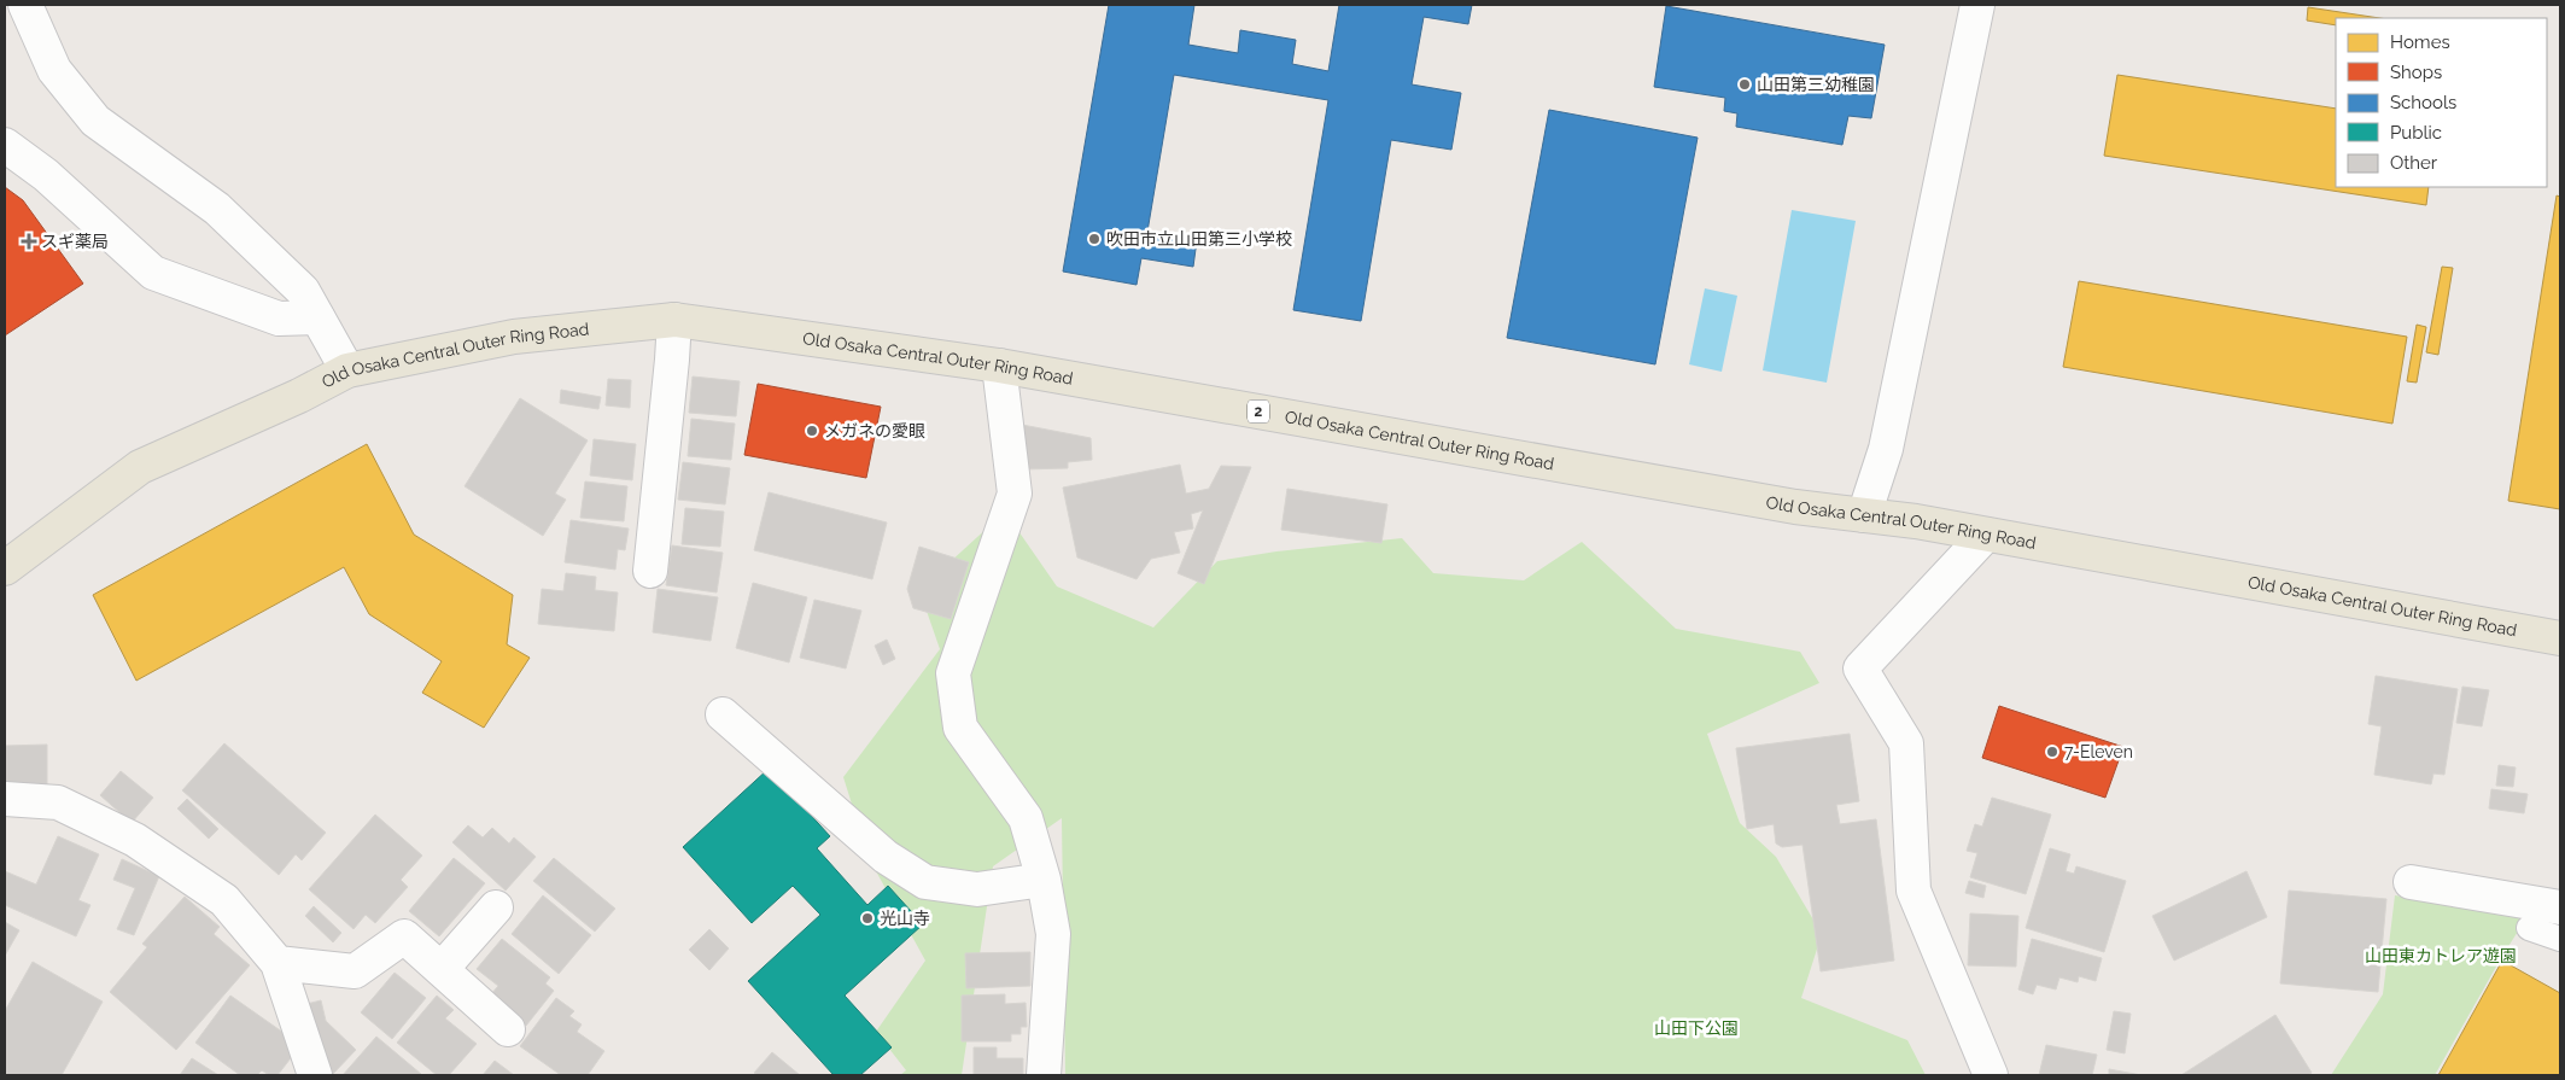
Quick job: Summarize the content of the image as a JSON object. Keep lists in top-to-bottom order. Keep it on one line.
{"streets":{"main road":["Old Osaka Central Outer Ring Road","2"]},"parks":["山田東カトレア遊園","山田下公園"],"places":{"other":["山田第三幼稚園","吹田市立山田第三小学校","メガネの愛眼","7-Eleven","光山寺"],"health":["スギ薬局"]},"legend":["Homes","Shops","Schools","Public","Other"]}
